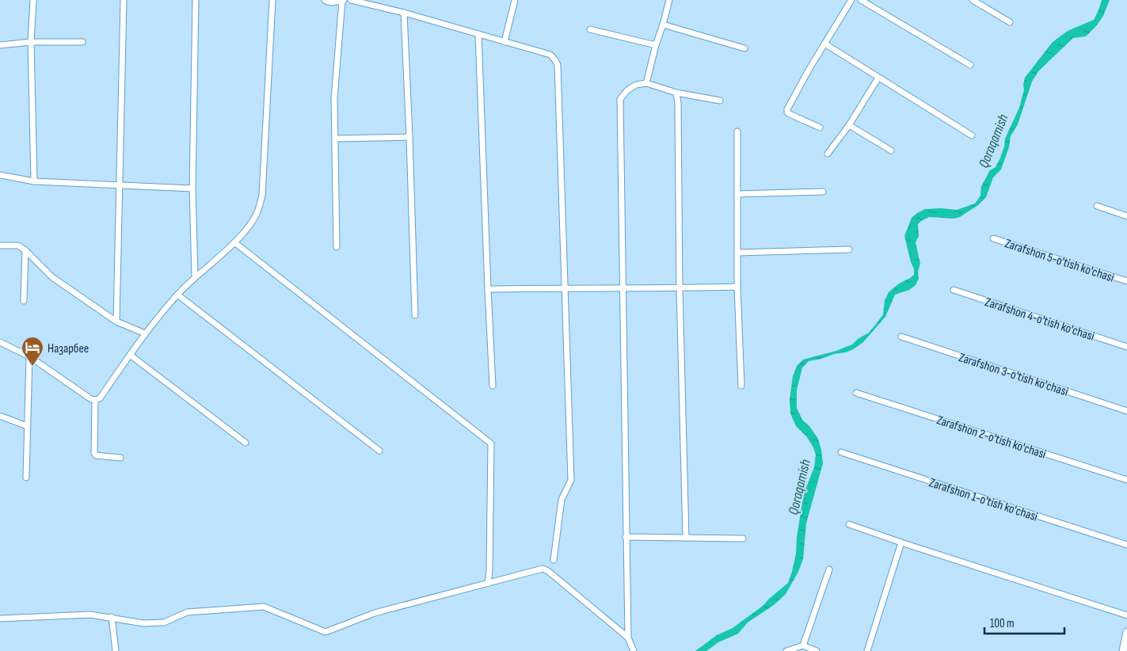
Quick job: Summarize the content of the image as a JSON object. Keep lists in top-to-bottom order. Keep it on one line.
{"streets":{"street":["Zarafshon 5-o'tish ko'chasi","Zarafshon 4-o'tish ko'chasi","Zarafshon 3-o'tish ko'chasi","Zarafshon 2-o'tish ko'chasi","Zarafshon 1-o'tish ko'chasi"]},"water":["Qoraqamish"],"places":{"hotel":["Назарбее"]},"scale_bar":"100 m"}
